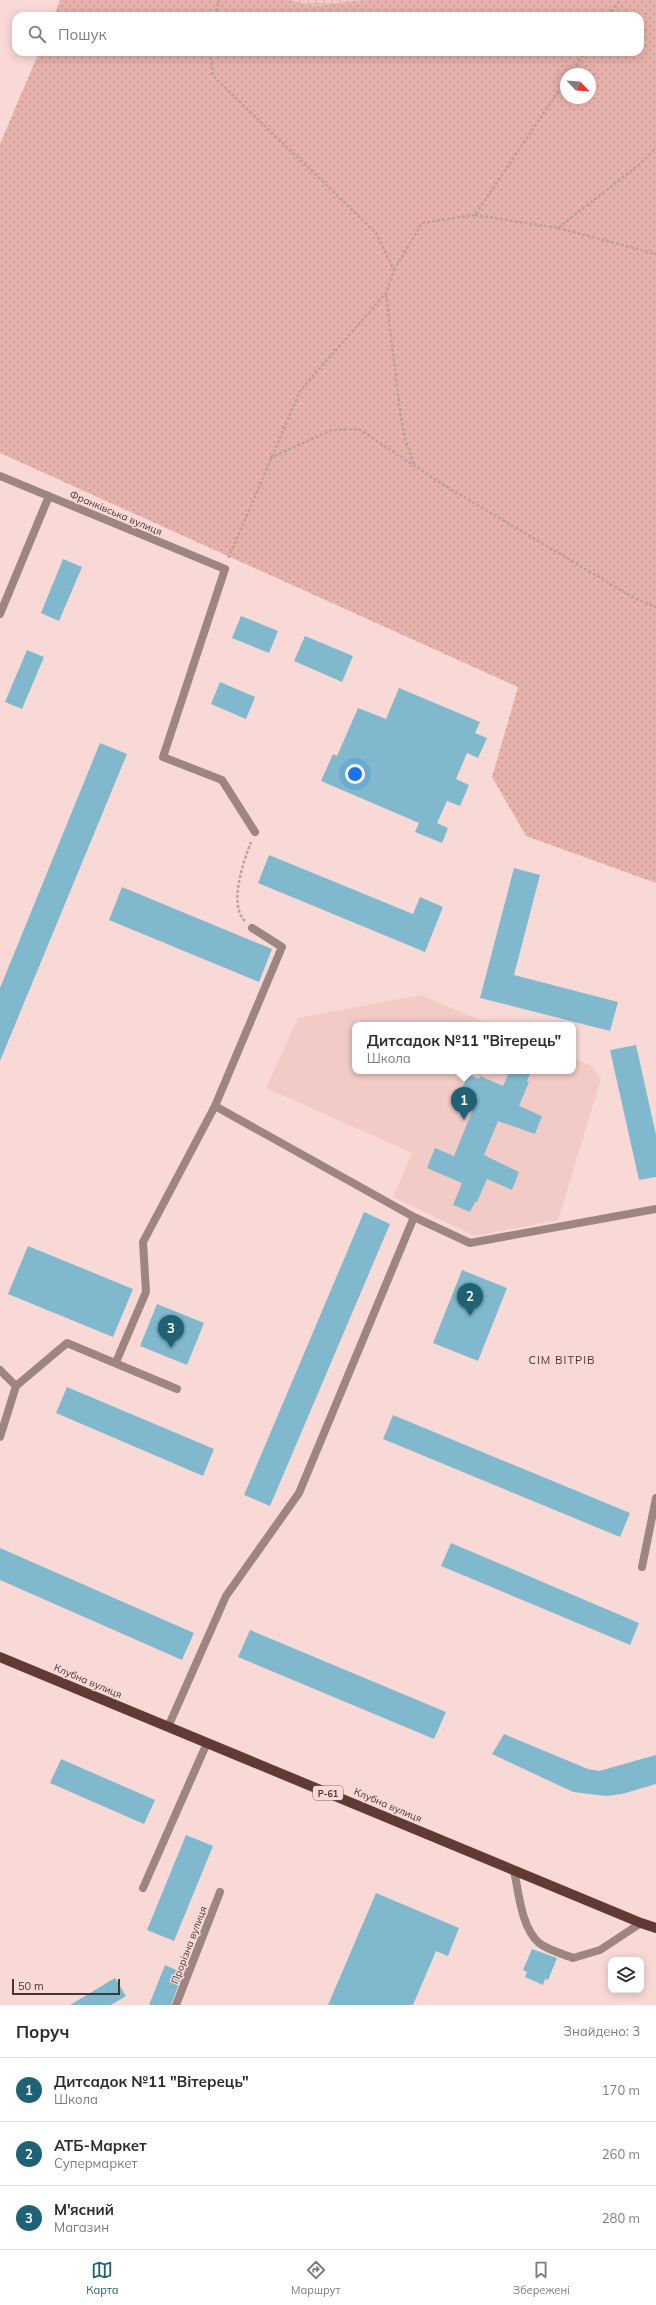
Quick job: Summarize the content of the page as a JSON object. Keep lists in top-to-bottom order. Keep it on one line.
{"streets":{"main road":["Клубна вулиця","Р-61"],"street":["Франківська вулиця","Прорізна вулиця"]},"districts":["СІМ ВІТРІВ"],"scale_bar":"50 m","north":"bottom right","page":{"search":"Пошук","popup":["Дитсадок №11 \"Вітерець\"","Школа"],"pins":["1","2","3"],"scale":"50 m","heading":["Поруч","Знайдено: 3"],"list":[{"mark":"1","name":"Дитсадок №11 \"Вітерець\"","note":"Школа","value":"170 m"},{"mark":"2","name":"АТБ-Маркет","note":"Супермаркет","value":"260 m"},{"mark":"3","name":"М'ясний","note":"Магазин","value":"280 m"}],"nav":["Карта","Маршрут","Збережені"]}}
